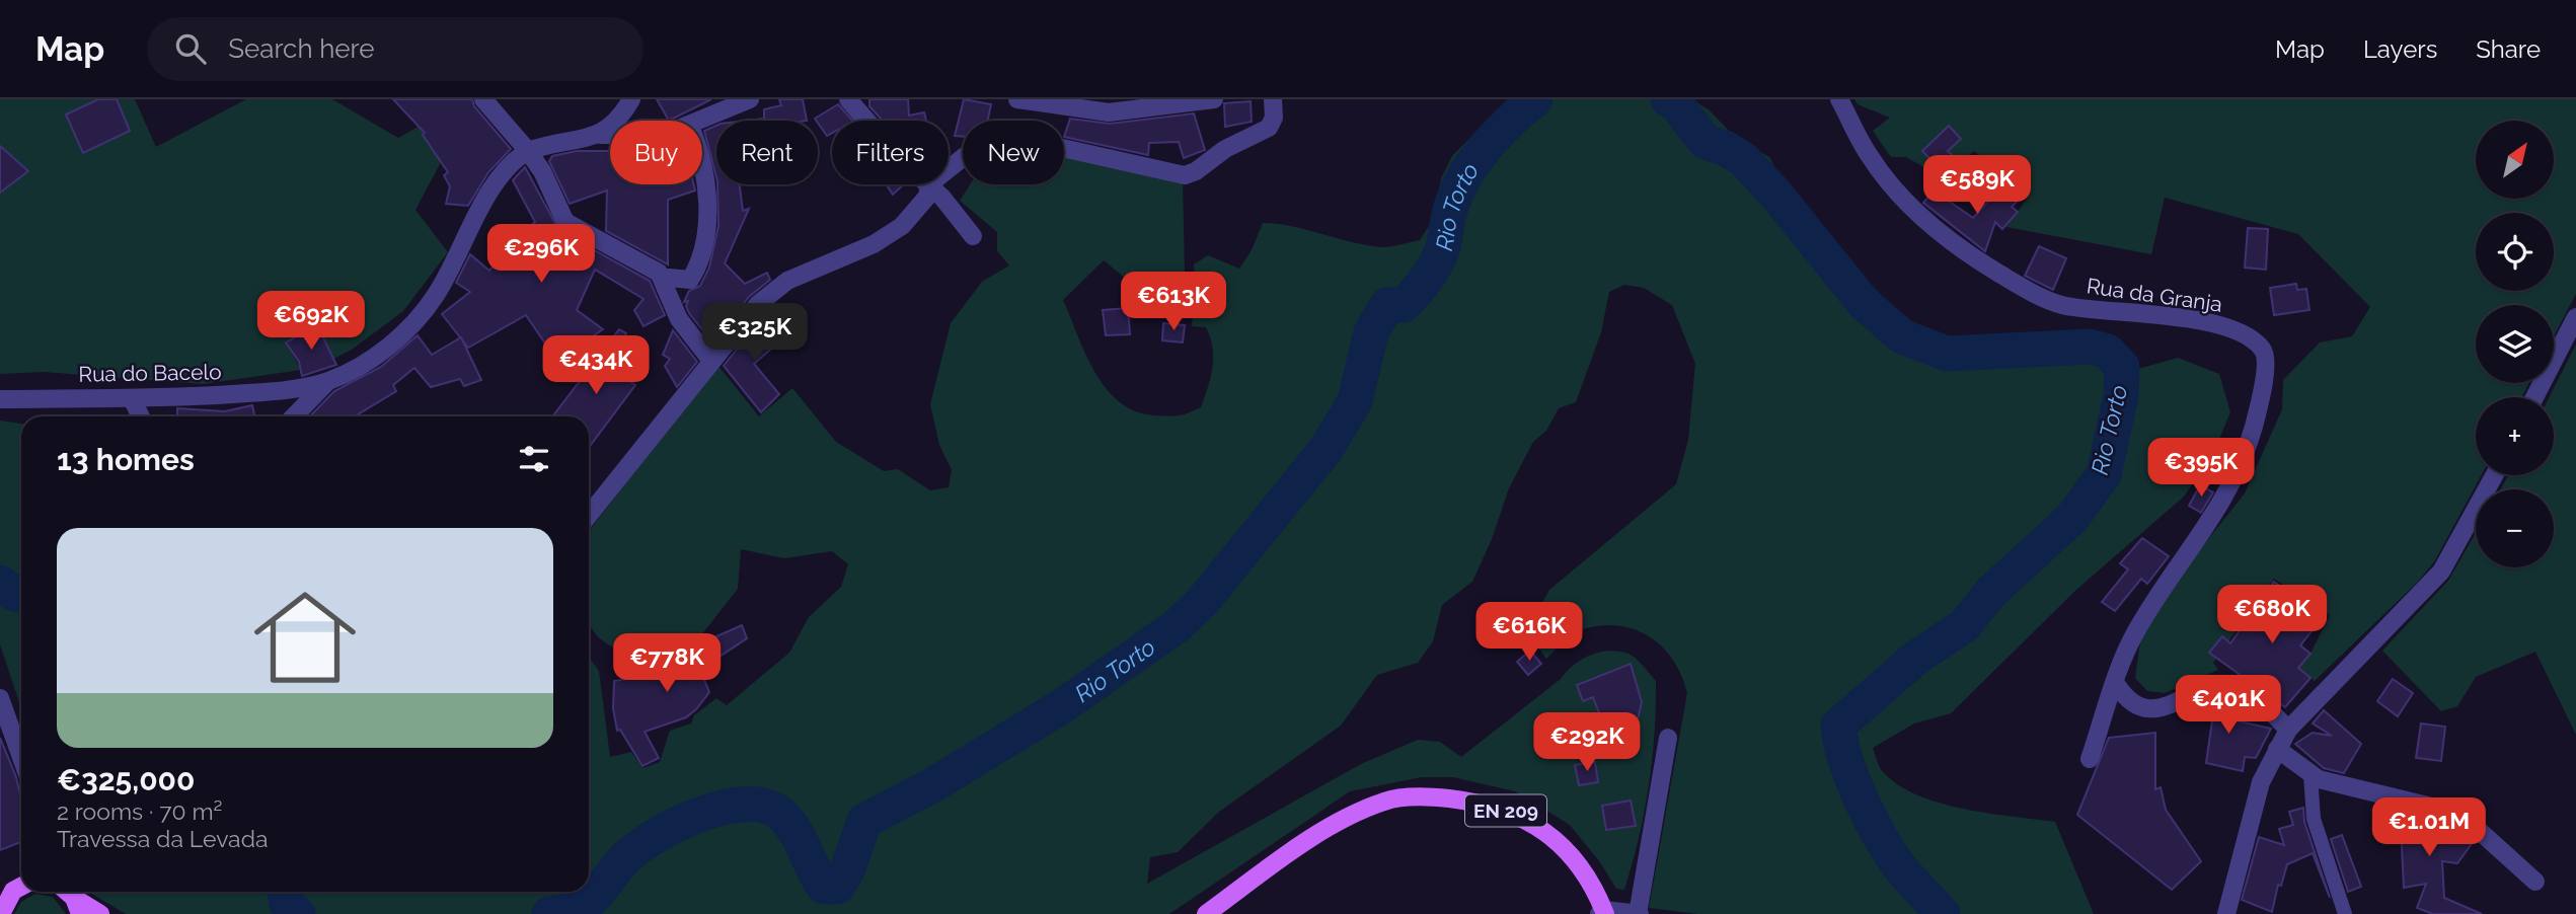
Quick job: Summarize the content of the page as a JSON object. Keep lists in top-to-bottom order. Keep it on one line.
{"streets":{"main road":["EN 209"],"street":["Rua da Granja","Rua do Bacelo"]},"water":["Rio Torto"],"north":"top right","page":{"header":"Map","search":"Search here","nav":["Map","Layers","Share"],"map_buttons":["+","−"],"chip":["Buy","Rent","Filters","New"],"price":["€589K","€296K","€613K","€692K","€325K","€434K","€395K","€680K","€616K","€778K","€401K","€292K","€1.01M"],"heading":"13 homes","list":[{"name":"€325,000","note":"2 rooms · 70 m² · Travessa da Levada"}]}}
